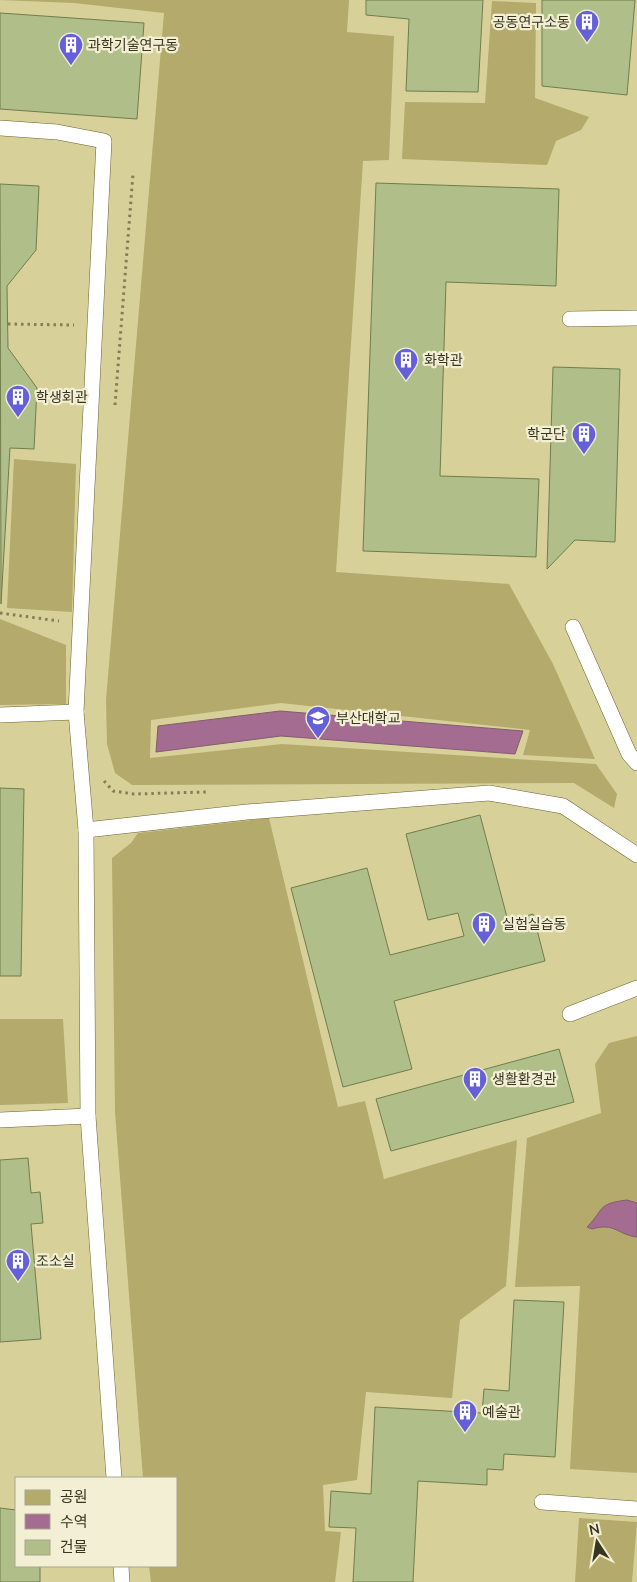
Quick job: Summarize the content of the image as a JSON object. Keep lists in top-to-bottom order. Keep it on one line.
{"places":{"building":["공동연구소동","과학기술연구동","화학관","학생회관","학군단","실험실습동","생활환경관","조소실","예술관"],"school or university":["부산대학교"]},"legend":["공원","수역","건물"],"north":"top"}
